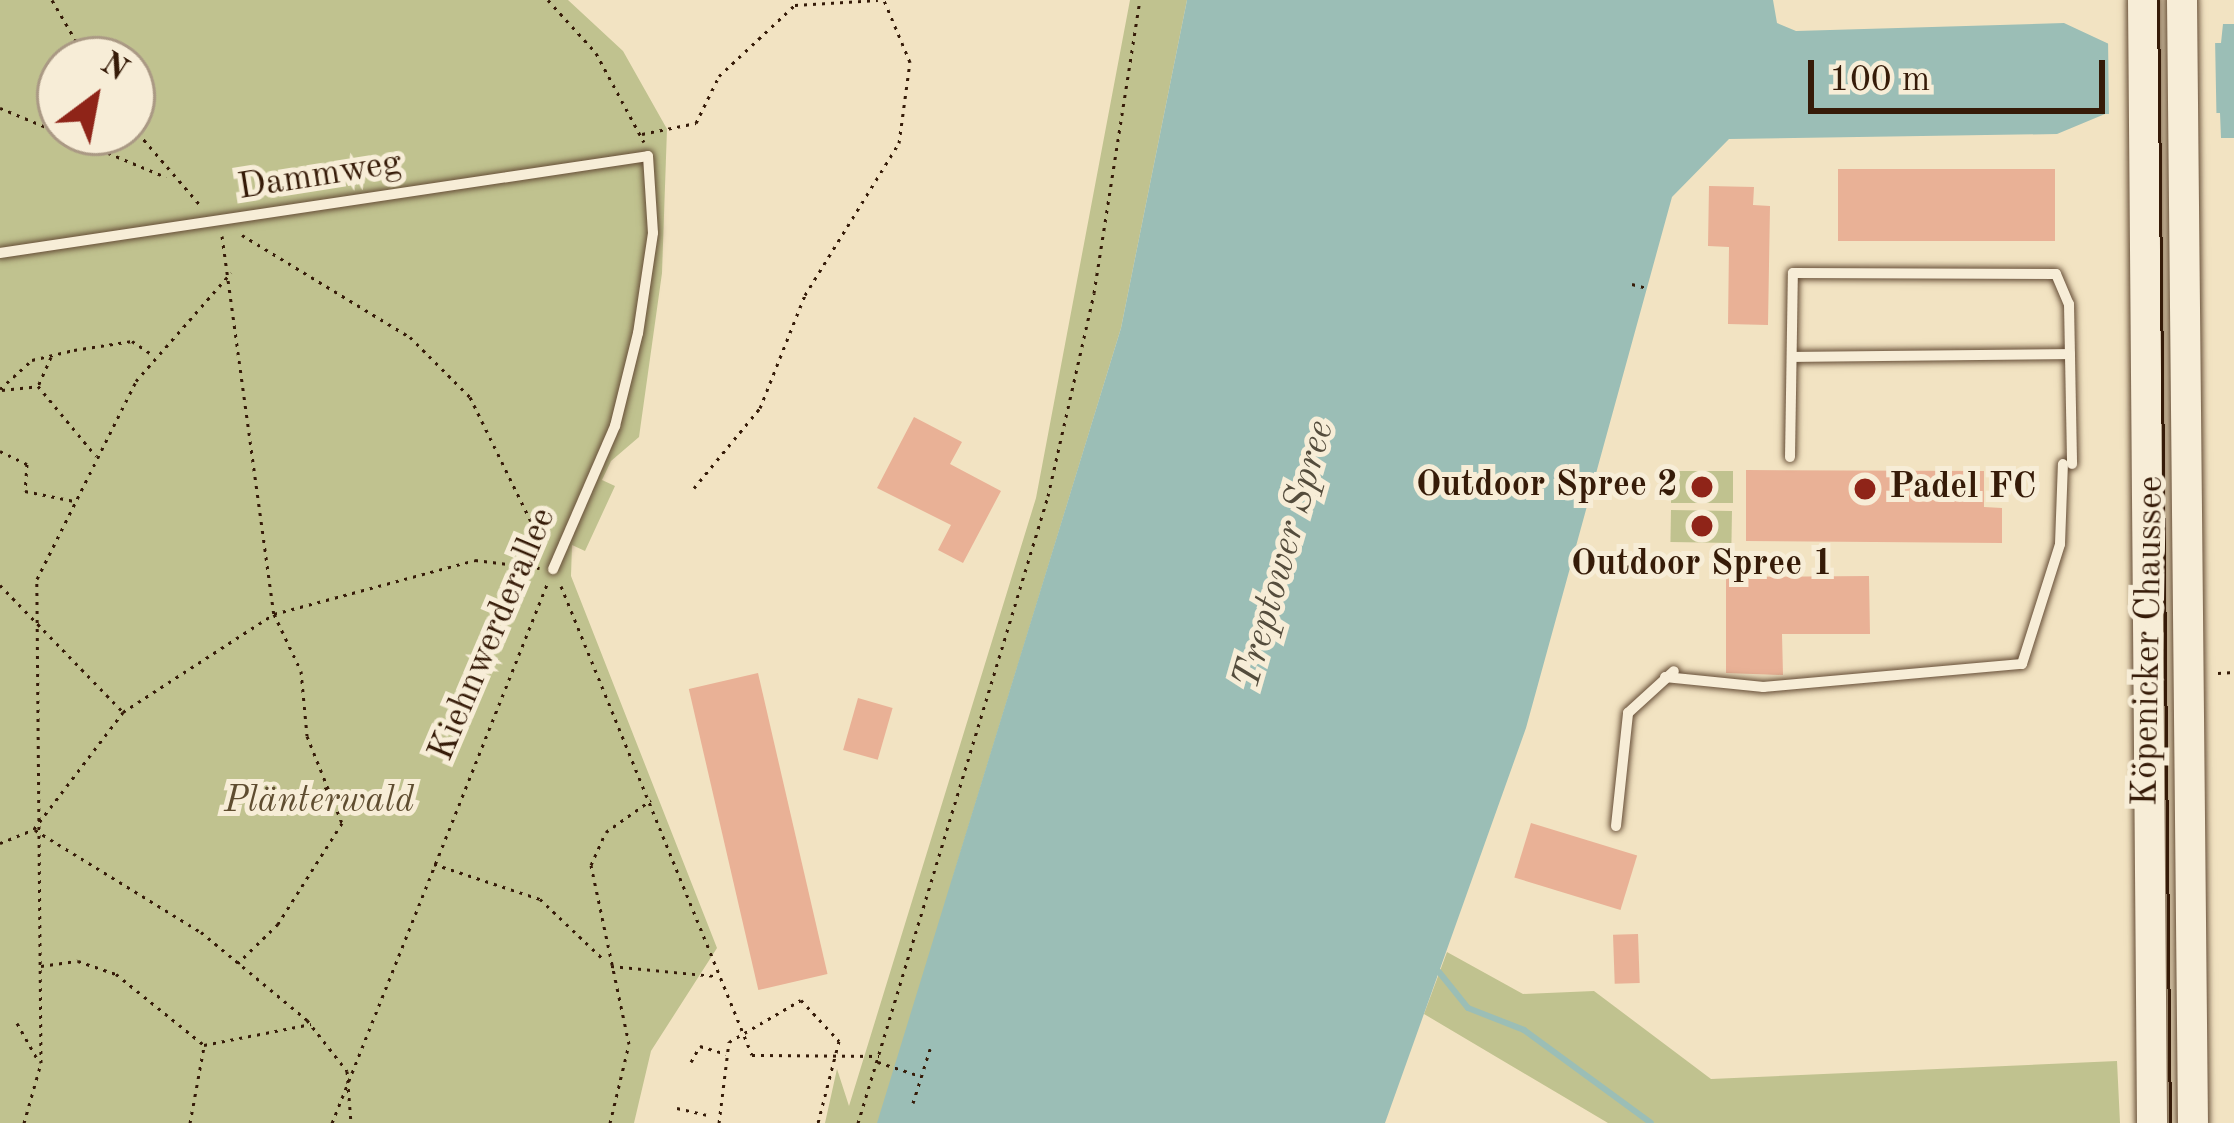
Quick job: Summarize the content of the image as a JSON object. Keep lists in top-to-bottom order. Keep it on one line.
{"streets":{"main road":["Köpenicker Chaussee"],"lane":["Dammweg","Kiehnwerderallee"]},"crossings":[["Dammweg","Kiehnwerderallee"]],"water":["Treptower Spree"],"parks":["Plänterwald"],"places":["Outdoor Spree 2","Padel FC","Outdoor Spree 1"],"scale_bar":"100 m","north":"top right"}
